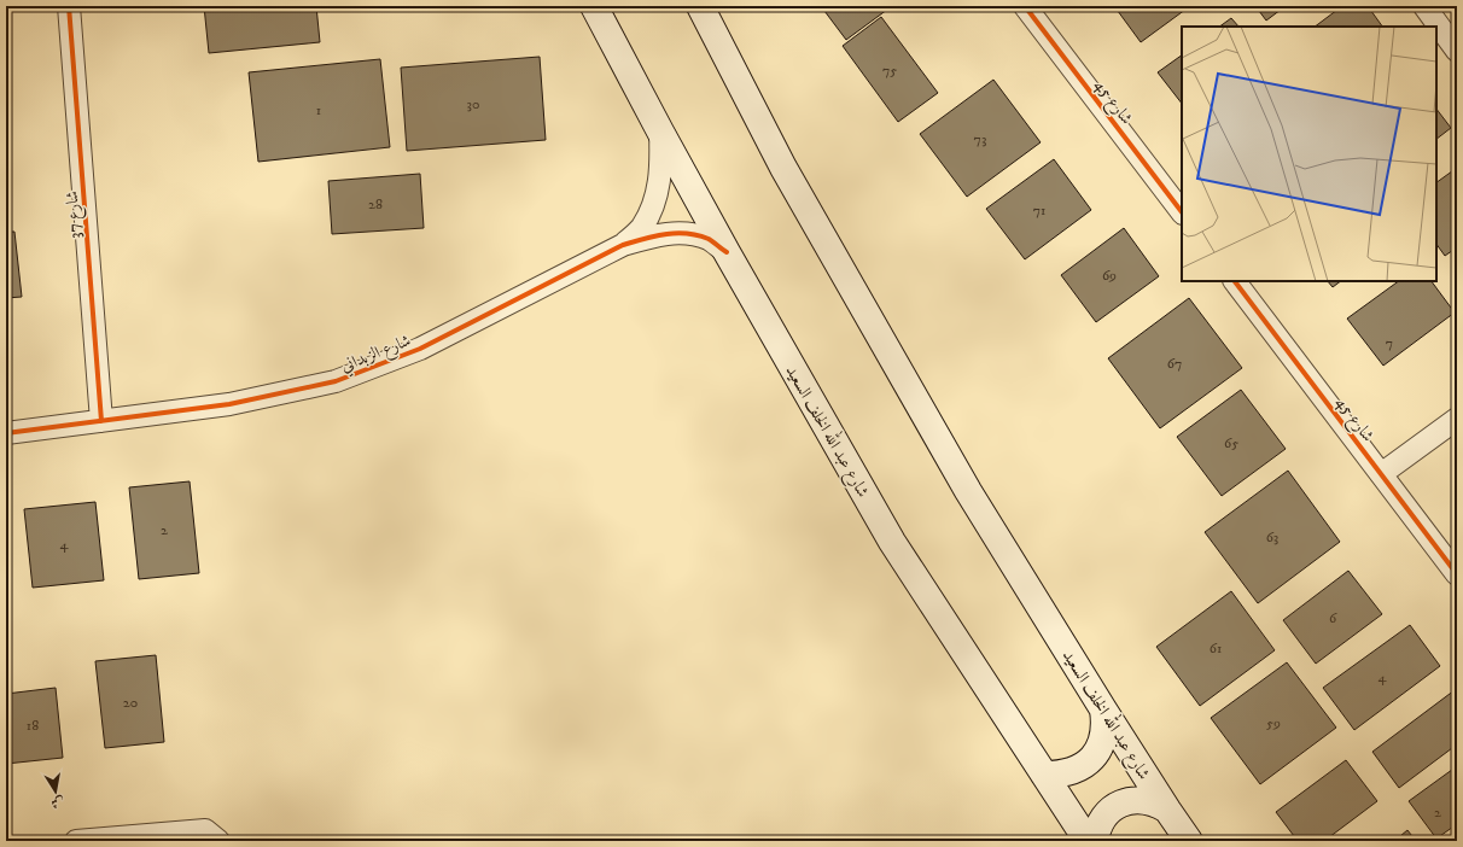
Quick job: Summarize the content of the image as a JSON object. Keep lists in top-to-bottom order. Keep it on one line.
{"streets":{"main road":["شارع عبد الله الخلف السعيد"],"street":["شارع 45","شارع 37","شارع الزبداني"]},"crossings":[["شارع 37","شارع الزبداني"],["شارع الزبداني","شارع عبد الله الخلف السعيد"]],"house_numbers":["75","30","1","73","28","71","69","7","67","65","2","63","4","6","61","4","20","59","18","2"],"north":"bottom"}
